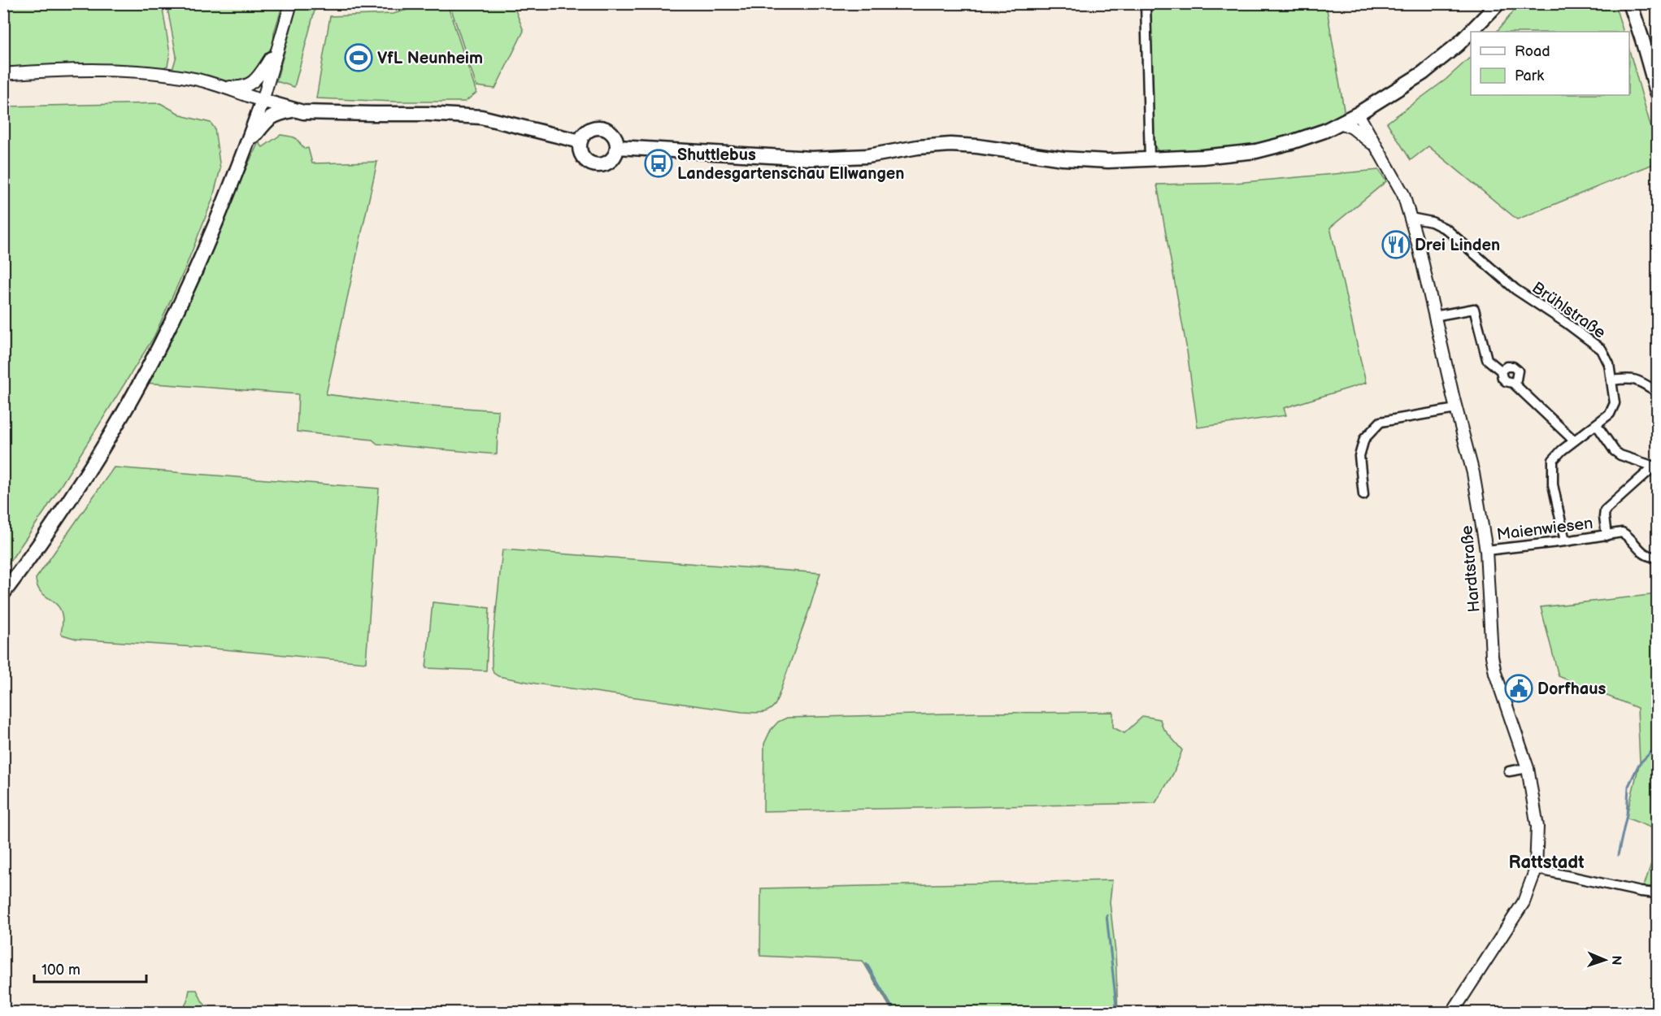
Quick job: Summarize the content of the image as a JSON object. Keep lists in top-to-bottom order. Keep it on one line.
{"streets":{"street":["Brühlstraße","Maienwiesen","Hardtstraße"]},"crossings":[["Brühlstraße","Maienwiesen"],["Brühlstraße","Hardtstraße"],["Maienwiesen","Hardtstraße"]],"districts":["Rattstadt"],"places":{"sports":["VfL Neunheim"],"bus stop":["Shuttlebus Landesgartenschau Ellwangen"],"restaurant":["Drei Linden"],"public building":["Dorfhaus"]},"legend":["Road","Park"],"scale_bar":"100 m","north":"right"}
